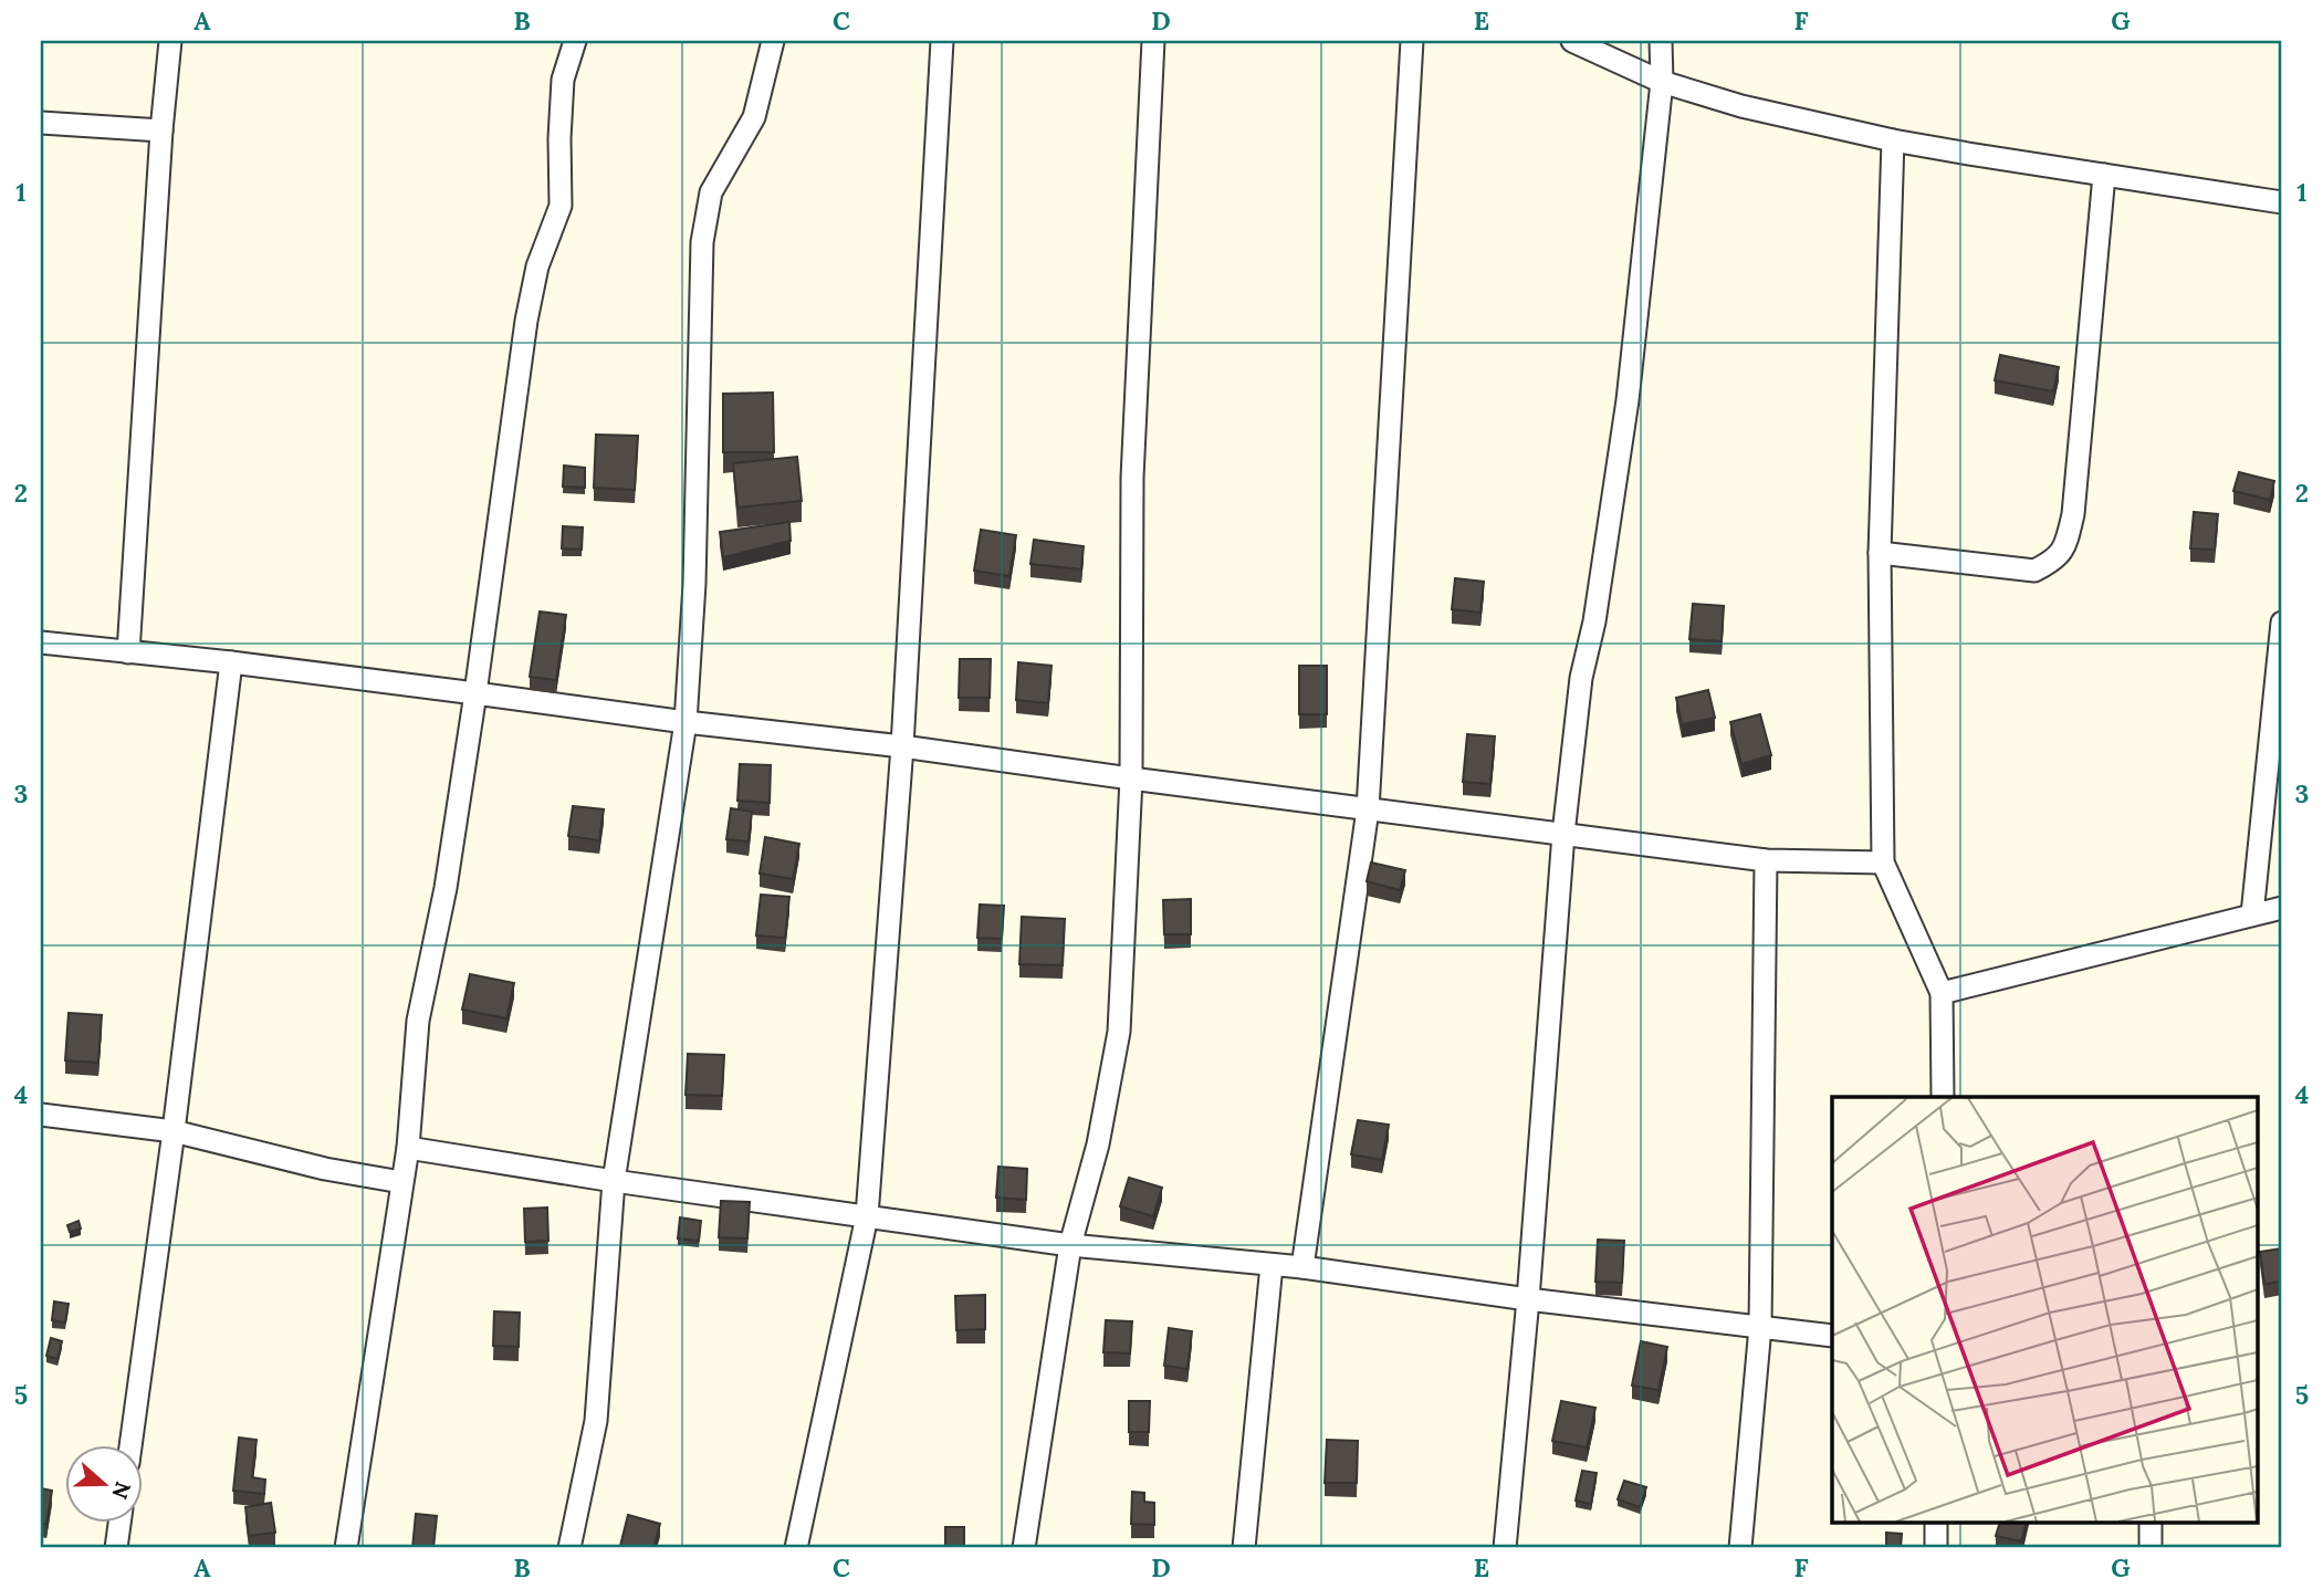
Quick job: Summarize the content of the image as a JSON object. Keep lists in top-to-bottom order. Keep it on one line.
{"north":"right","grid":{"columns":["A","B","C","D","E","F","G"],"rows":["1","2","3","4","5"]}}
